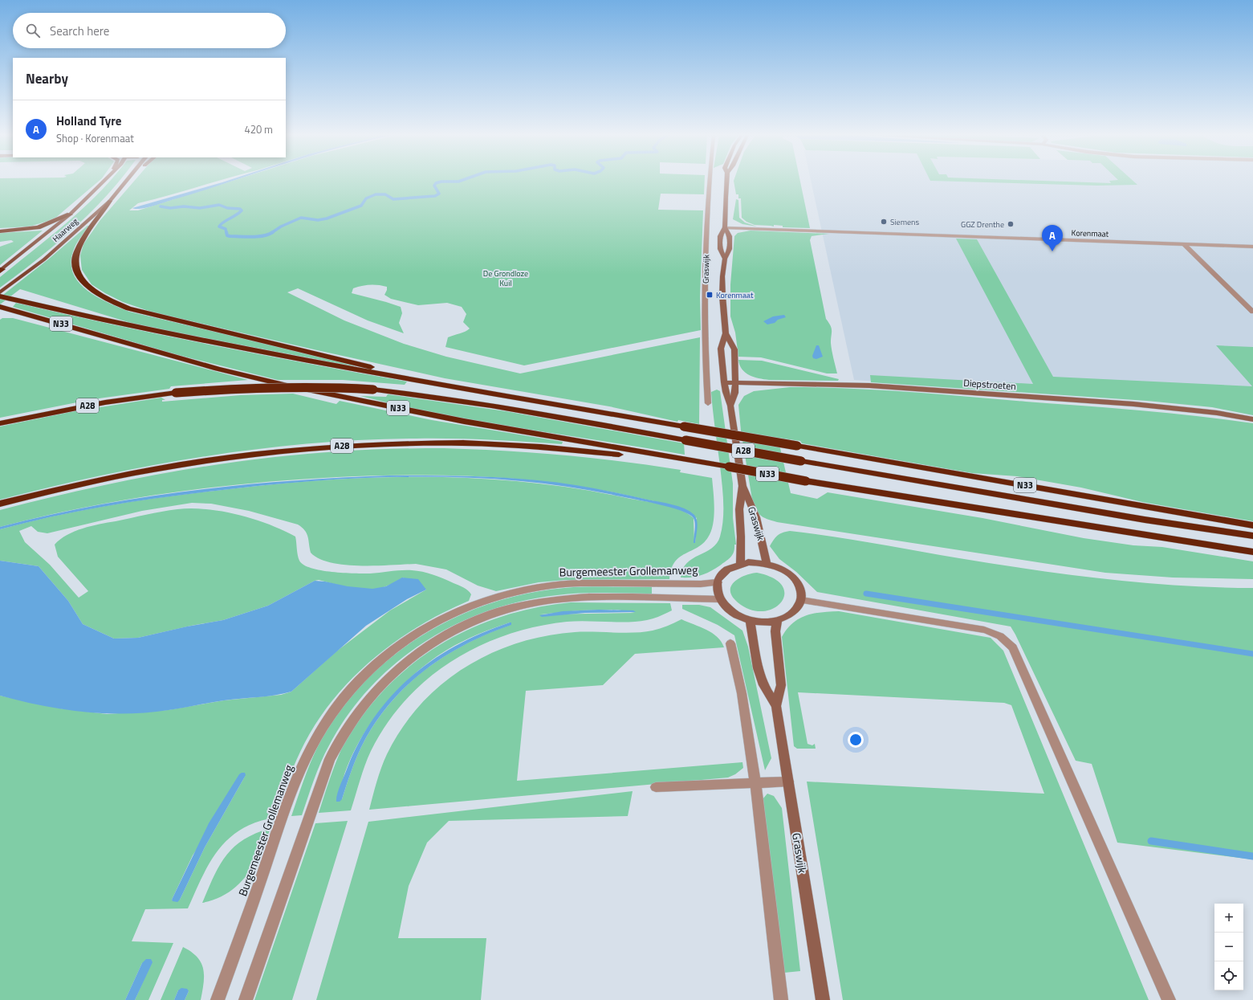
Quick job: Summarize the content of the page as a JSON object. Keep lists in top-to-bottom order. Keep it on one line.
{"streets":{"highway":["N33","A28"],"main road":["Haarweg","Graswijk","Diepstroeten"],"street":["Korenmaat","Burgemeester Grollemanweg"]},"crossings":[["Haarweg","N33"],["Korenmaat","Graswijk"],["Graswijk","Diepstroeten"],["Graswijk","Burgemeester Grollemanweg"],["N33","A28"]],"parks":["De Grondloze Kuil"],"places":{"other":["Siemens","GGZ Drenthe"],"transit":["Korenmaat"]},"page":{"search":"Search here","heading":"Nearby","list":[{"mark":"A","name":"Holland Tyre","note":"Shop · Korenmaat","value":"420 m"}],"pins":"A","map_buttons":["+","−"]}}
